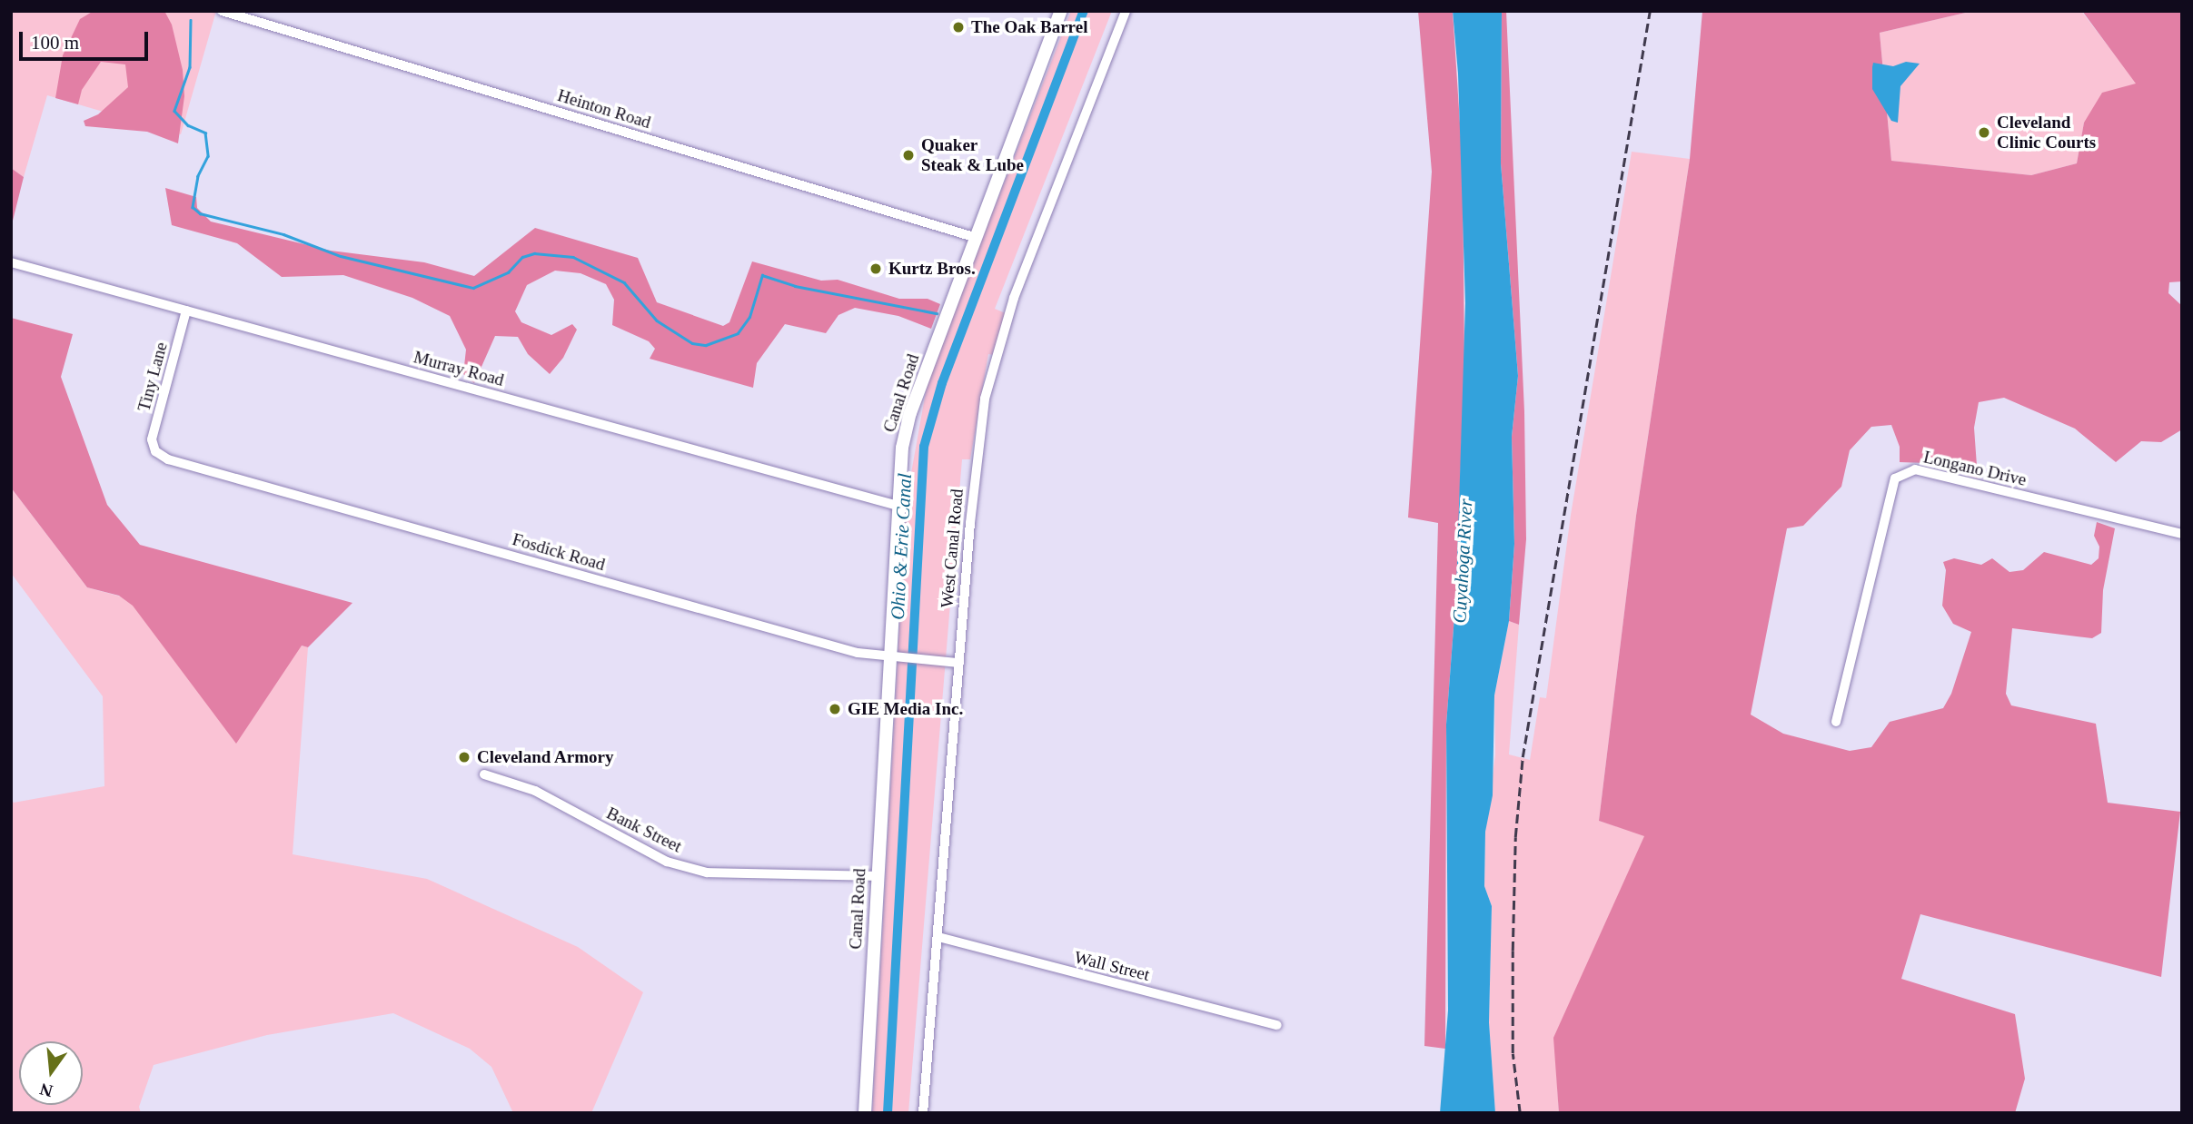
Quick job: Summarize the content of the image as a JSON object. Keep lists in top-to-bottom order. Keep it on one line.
{"streets":{"main road":["Canal Road"],"street":["Heinton Road","Murray Road","Tiny Lane","Longano Drive","West Canal Road","Fosdick Road","Bank Street","Wall Street"]},"crossings":[["Heinton Road","Canal Road"],["Murray Road","Tiny Lane"],["Murray Road","Canal Road"],["Tiny Lane","Fosdick Road"],["Canal Road","Fosdick Road"],["Canal Road","Bank Street"],["West Canal Road","Fosdick Road"],["West Canal Road","Wall Street"]],"water":["Ohio & Erie Canal","Cuyahoga River"],"places":["The Oak Barrel","Cleveland Clinic Courts","Quaker Steak & Lube","Kurtz Bros.","GIE Media Inc.","Cleveland Armory"],"scale_bar":"100 m","north":"bottom"}
